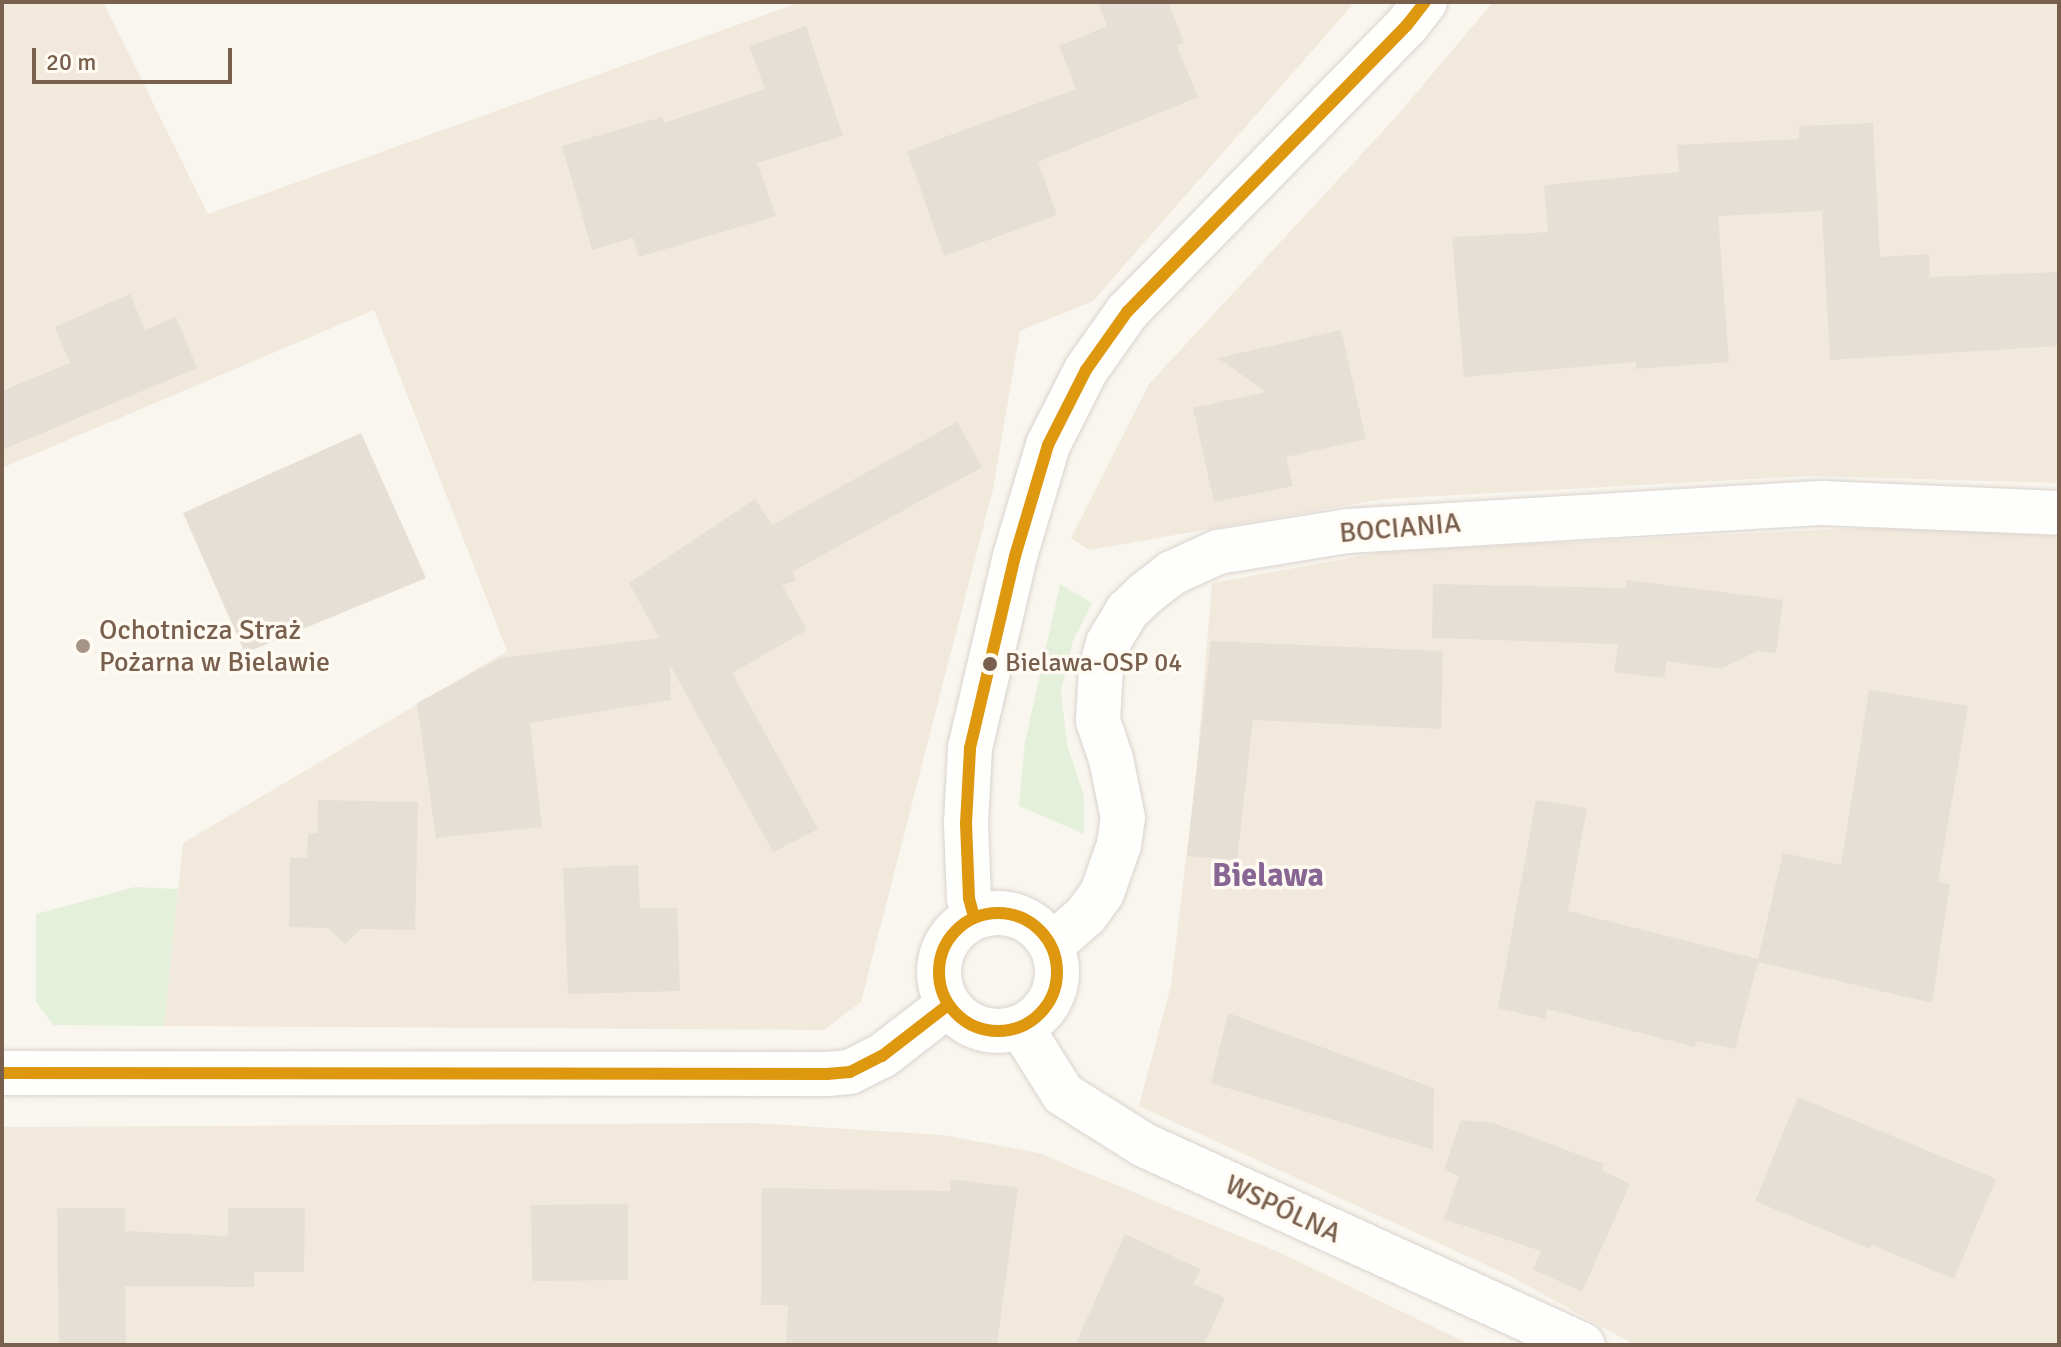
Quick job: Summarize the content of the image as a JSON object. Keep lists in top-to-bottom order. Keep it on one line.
{"streets":{"street":["BOCIANIA","WSPÓLNA"]},"crossings":[["BOCIANIA","WSPÓLNA"]],"districts":["Bielawa"],"places":["Ochotnicza Straż Pożarna w Bielawie","Bielawa-OSP 04"],"scale_bar":"20 m"}
